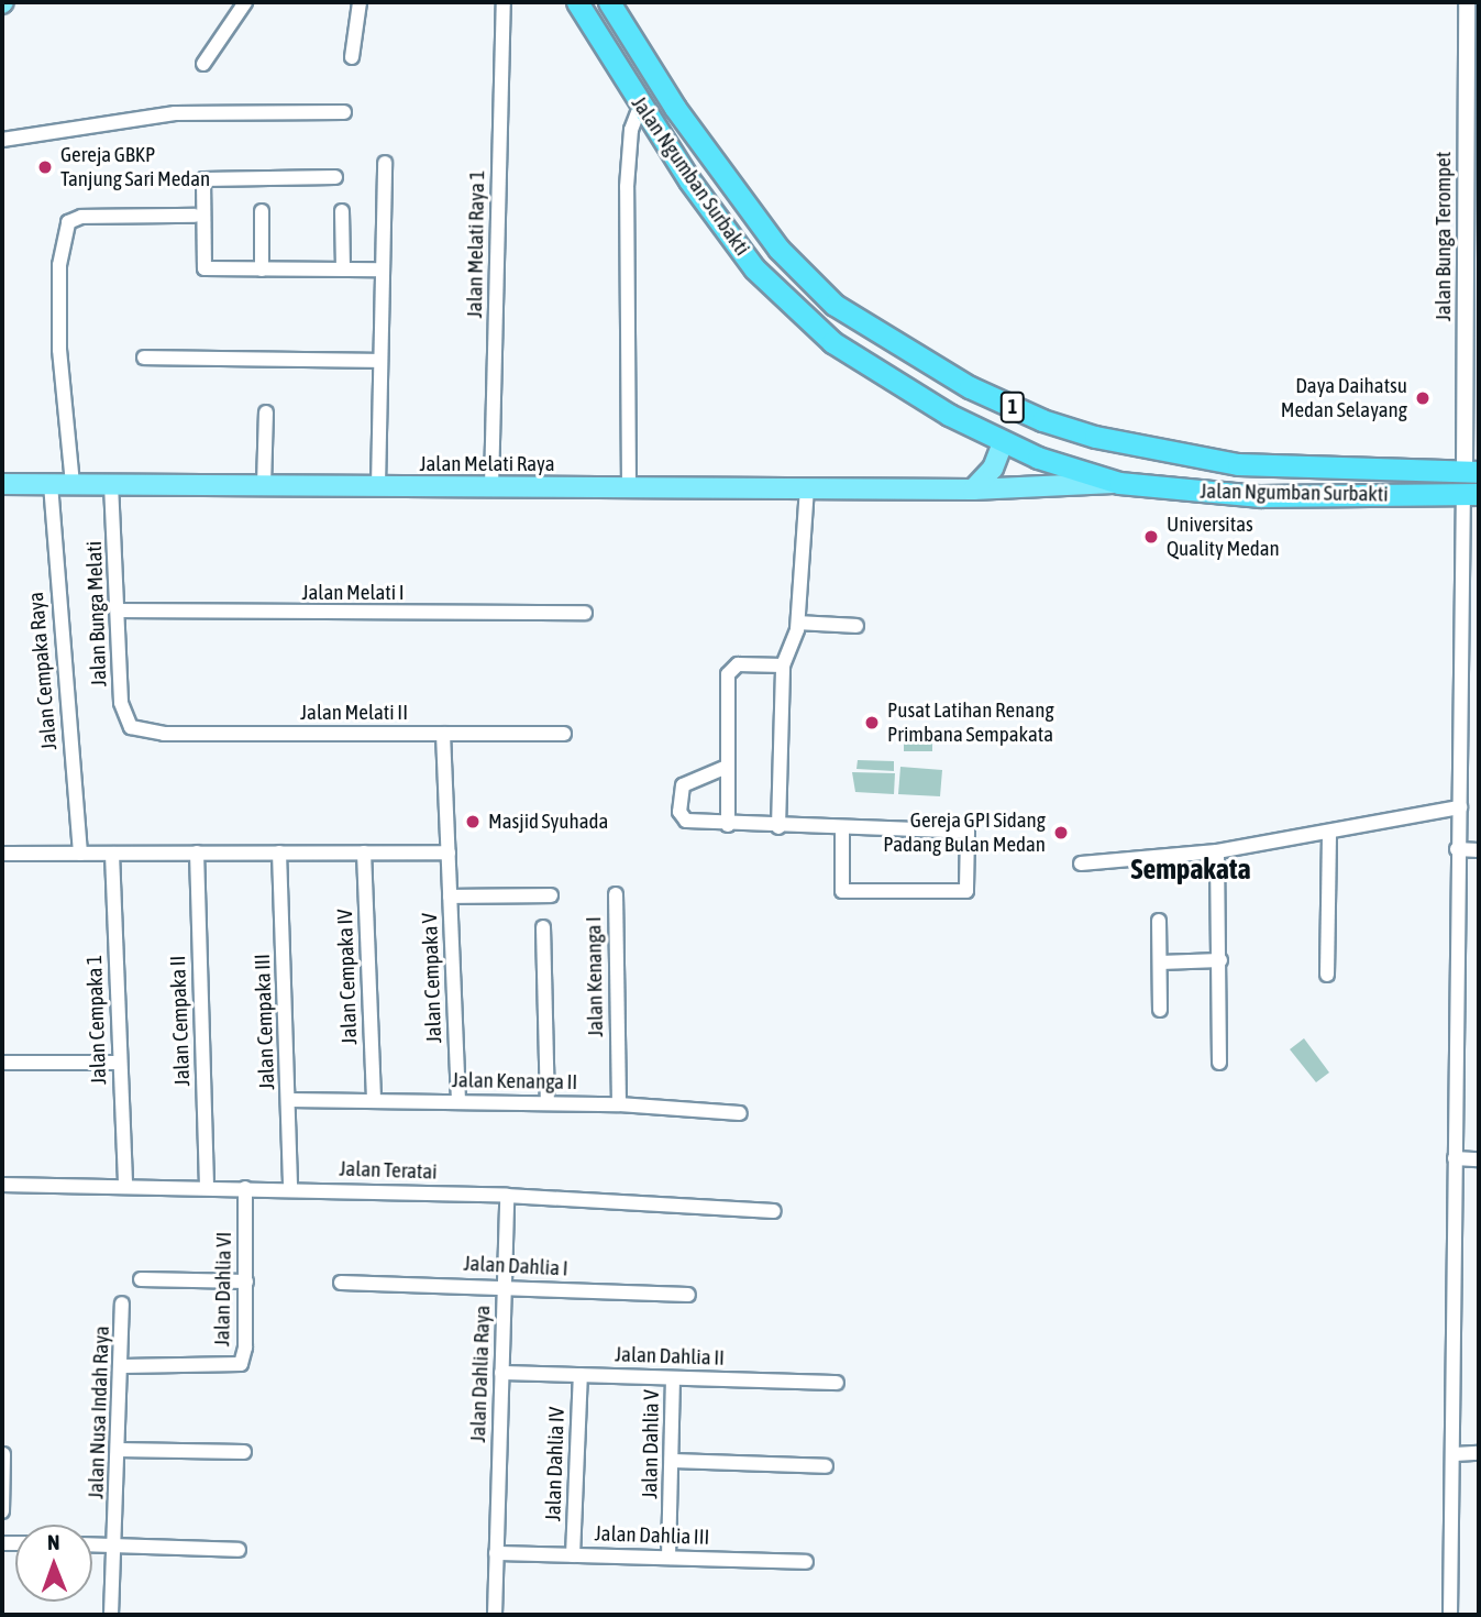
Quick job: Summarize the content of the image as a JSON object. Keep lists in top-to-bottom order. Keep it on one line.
{"streets":{"highway":["Jalan Ngumban Surbakti","1"],"main road":["Jalan Melati Raya"],"street":["Jalan Bunga Terompet","Jalan Melati Raya 1","Jalan Melati I","Jalan Bunga Melati","Jalan Cempaka Raya","Jalan Melati II","Jalan Cempaka IV","Jalan Kenanga I","Jalan Cempaka V","Jalan Cempaka 1","Jalan Cempaka II","Jalan Cempaka III","Jalan Kenanga II","Jalan Teratai","Jalan Dahlia I","Jalan Dahlia VI","Jalan Dahlia II","Jalan Dahlia Raya","Jalan Nusa Indah Raya","Jalan Dahlia V","Jalan Dahlia IV","Jalan Dahlia III"]},"crossings":[["Jalan Ngumban Surbakti","Jalan Bunga Terompet"],["Jalan Ngumban Surbakti","Jalan Melati Raya"],["Jalan Melati Raya 1","Jalan Melati Raya"],["Jalan Melati Raya","Jalan Bunga Melati"],["Jalan Melati Raya","Jalan Cempaka Raya"],["Jalan Melati I","Jalan Bunga Melati"],["Jalan Bunga Melati","Jalan Melati II"],["Jalan Melati II","Jalan Cempaka V"],["Jalan Cempaka IV","Jalan Kenanga II"],["Jalan Kenanga I","Jalan Kenanga II"],["Jalan Cempaka V","Jalan Kenanga II"],["Jalan Cempaka 1","Jalan Teratai"],["Jalan Cempaka II","Jalan Teratai"],["Jalan Cempaka III","Jalan Kenanga II"],["Jalan Cempaka III","Jalan Teratai"],["Jalan Teratai","Jalan Dahlia VI"],["Jalan Teratai","Jalan Dahlia Raya"],["Jalan Dahlia I","Jalan Dahlia Raya"],["Jalan Dahlia VI","Jalan Nusa Indah Raya"],["Jalan Dahlia II","Jalan Dahlia Raya"],["Jalan Dahlia II","Jalan Dahlia V"],["Jalan Dahlia II","Jalan Dahlia IV"],["Jalan Dahlia Raya","Jalan Dahlia III"],["Jalan Dahlia V","Jalan Dahlia III"],["Jalan Dahlia IV","Jalan Dahlia III"]],"districts":["Sempakata"],"places":["Gereja GBKP Tanjung Sari Medan","Daya Daihatsu Medan Selayang","Universitas Quality Medan","Pusat Latihan Renang Primbana Sempakata","Masjid Syuhada","Gereja GPI Sidang Padang Bulan Medan"],"north":"top"}
